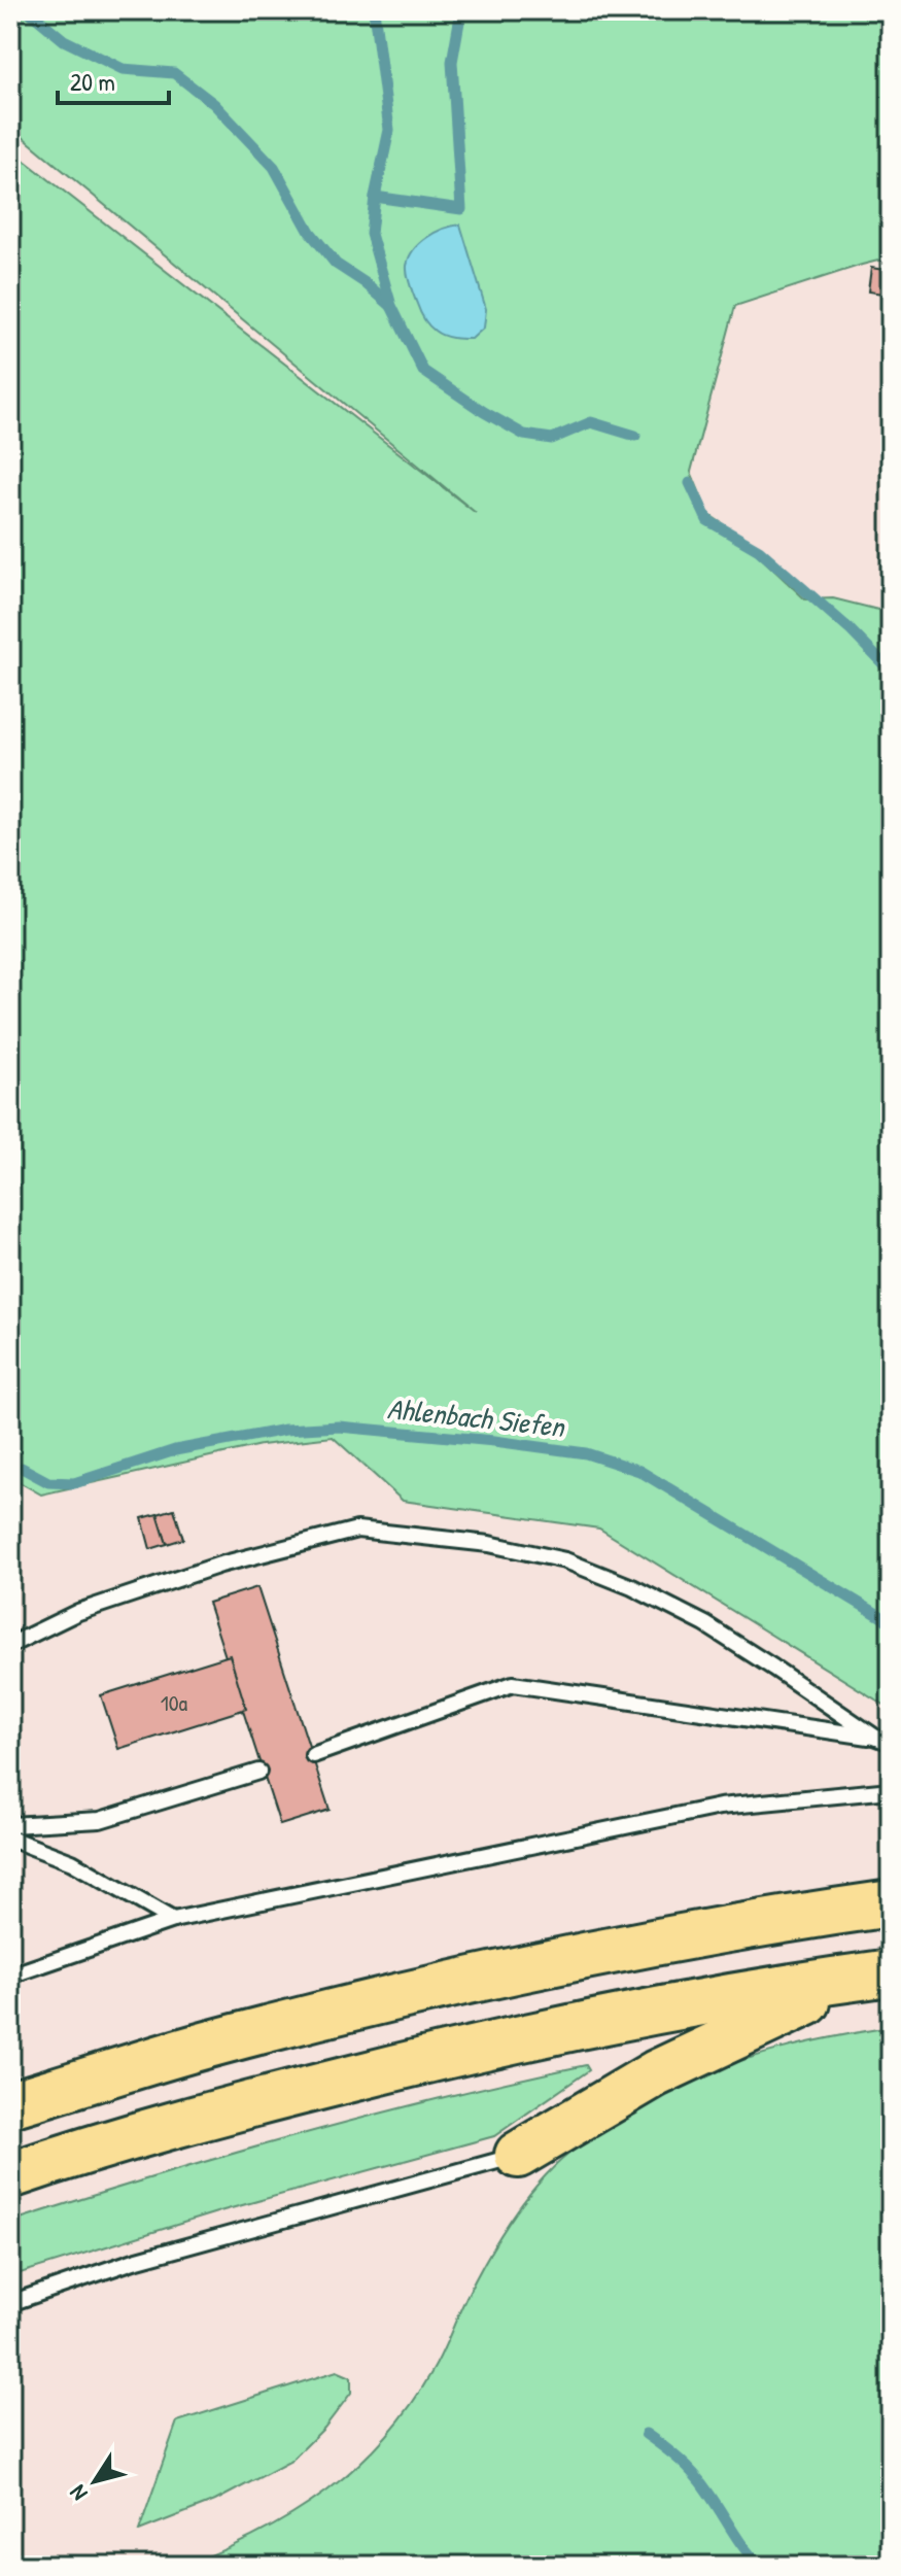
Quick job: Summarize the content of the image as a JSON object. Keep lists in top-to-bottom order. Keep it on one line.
{"water":["Ahlenbach Siefen"],"house_numbers":["10a"],"scale_bar":"20 m","north":"bottom left"}
